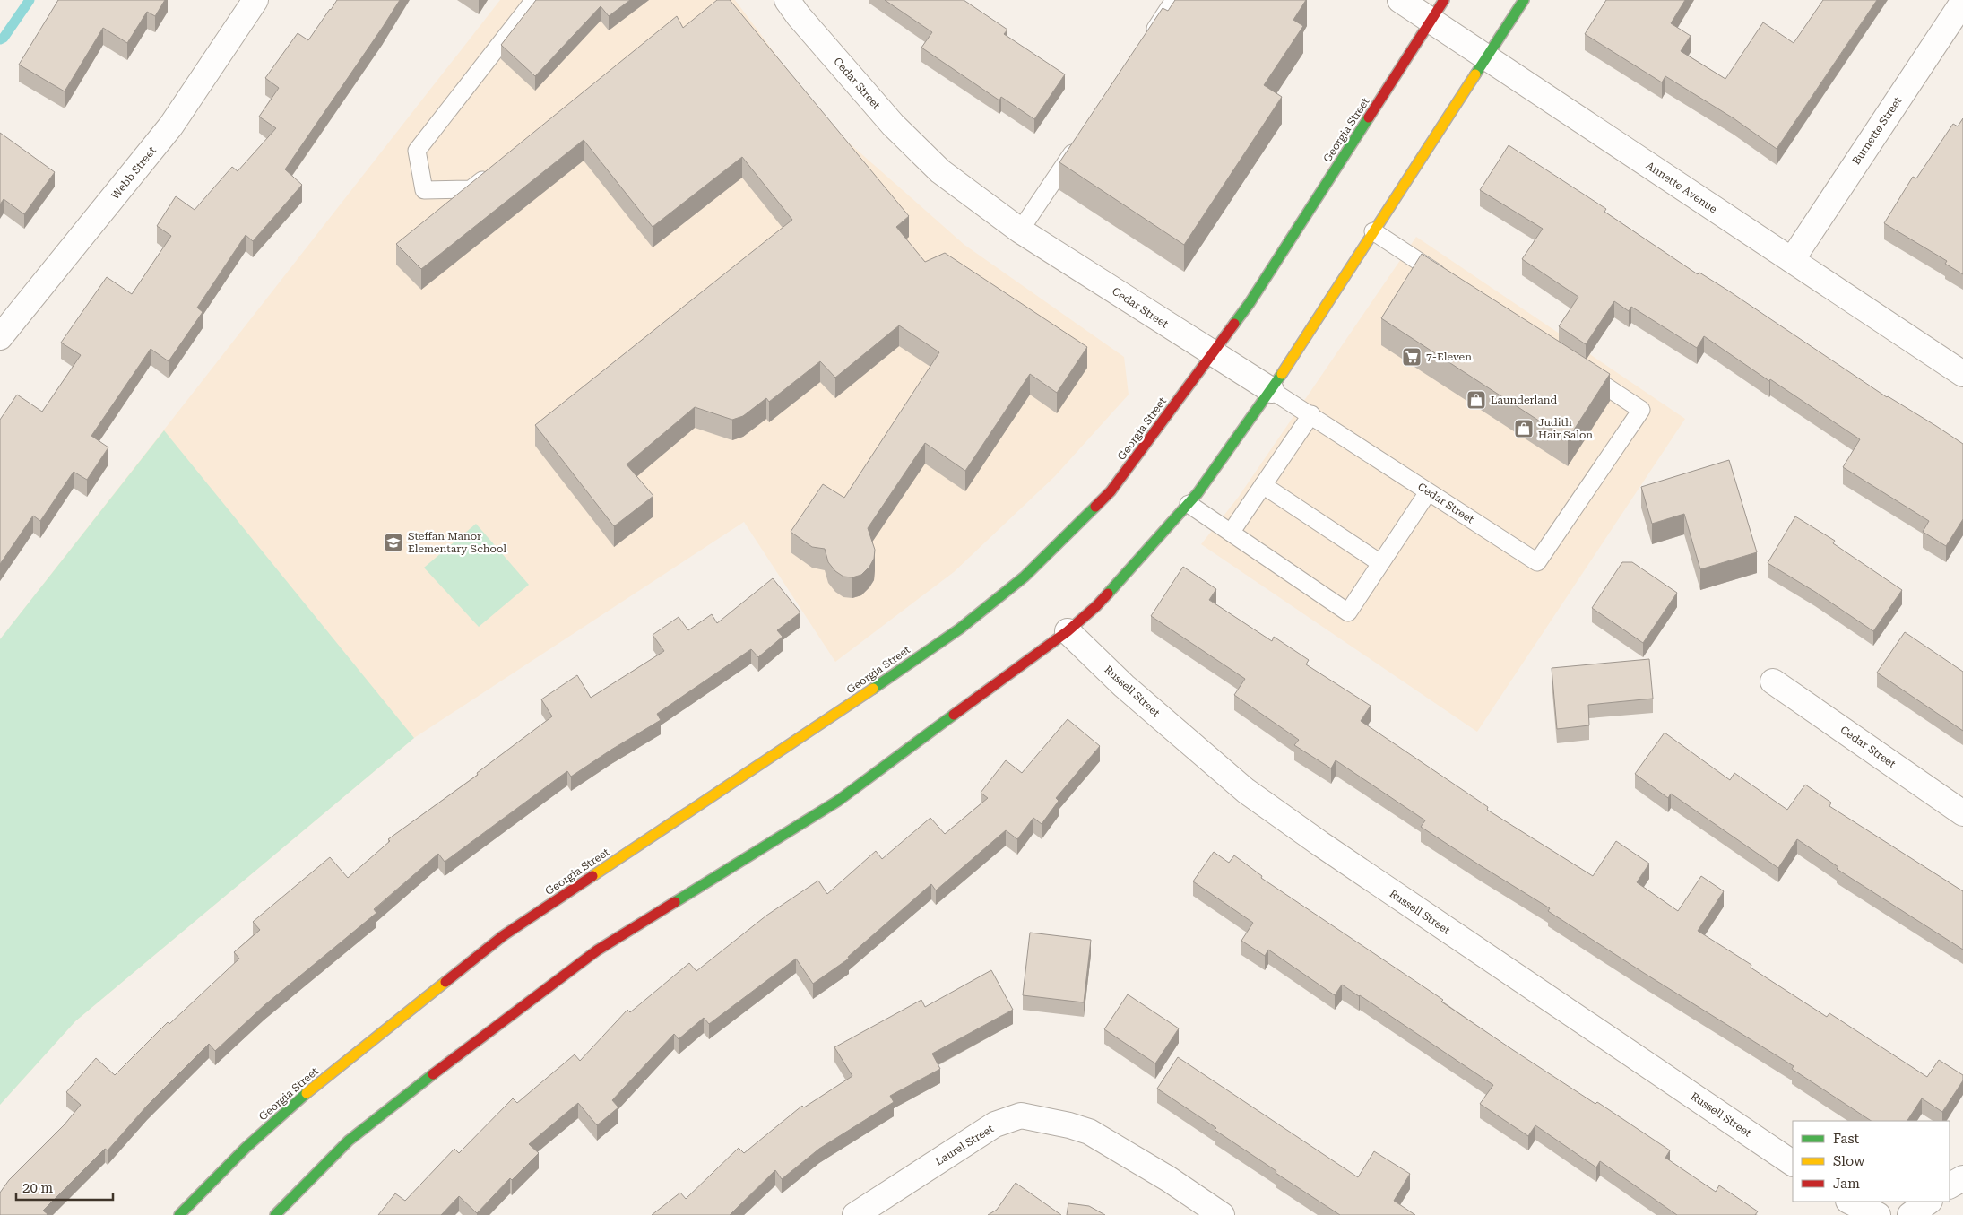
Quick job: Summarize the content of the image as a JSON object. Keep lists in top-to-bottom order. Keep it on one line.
{"streets":{"main road":["Georgia Street"],"street":["Cedar Street","Burnette Street","Webb Street","Annette Avenue","Russell Street","Laurel Street"]},"crossings":[["Cedar Street","Georgia Street"],["Georgia Street","Annette Avenue"],["Burnette Street","Annette Avenue"]],"places":{"supermarket":["7-Eleven"],"shop":["Launderland","Judith Hair Salon"],"school or university":["Steffan Manor Elementary School"]},"legend":["Fast","Slow","Jam"],"scale_bar":"20 m"}
